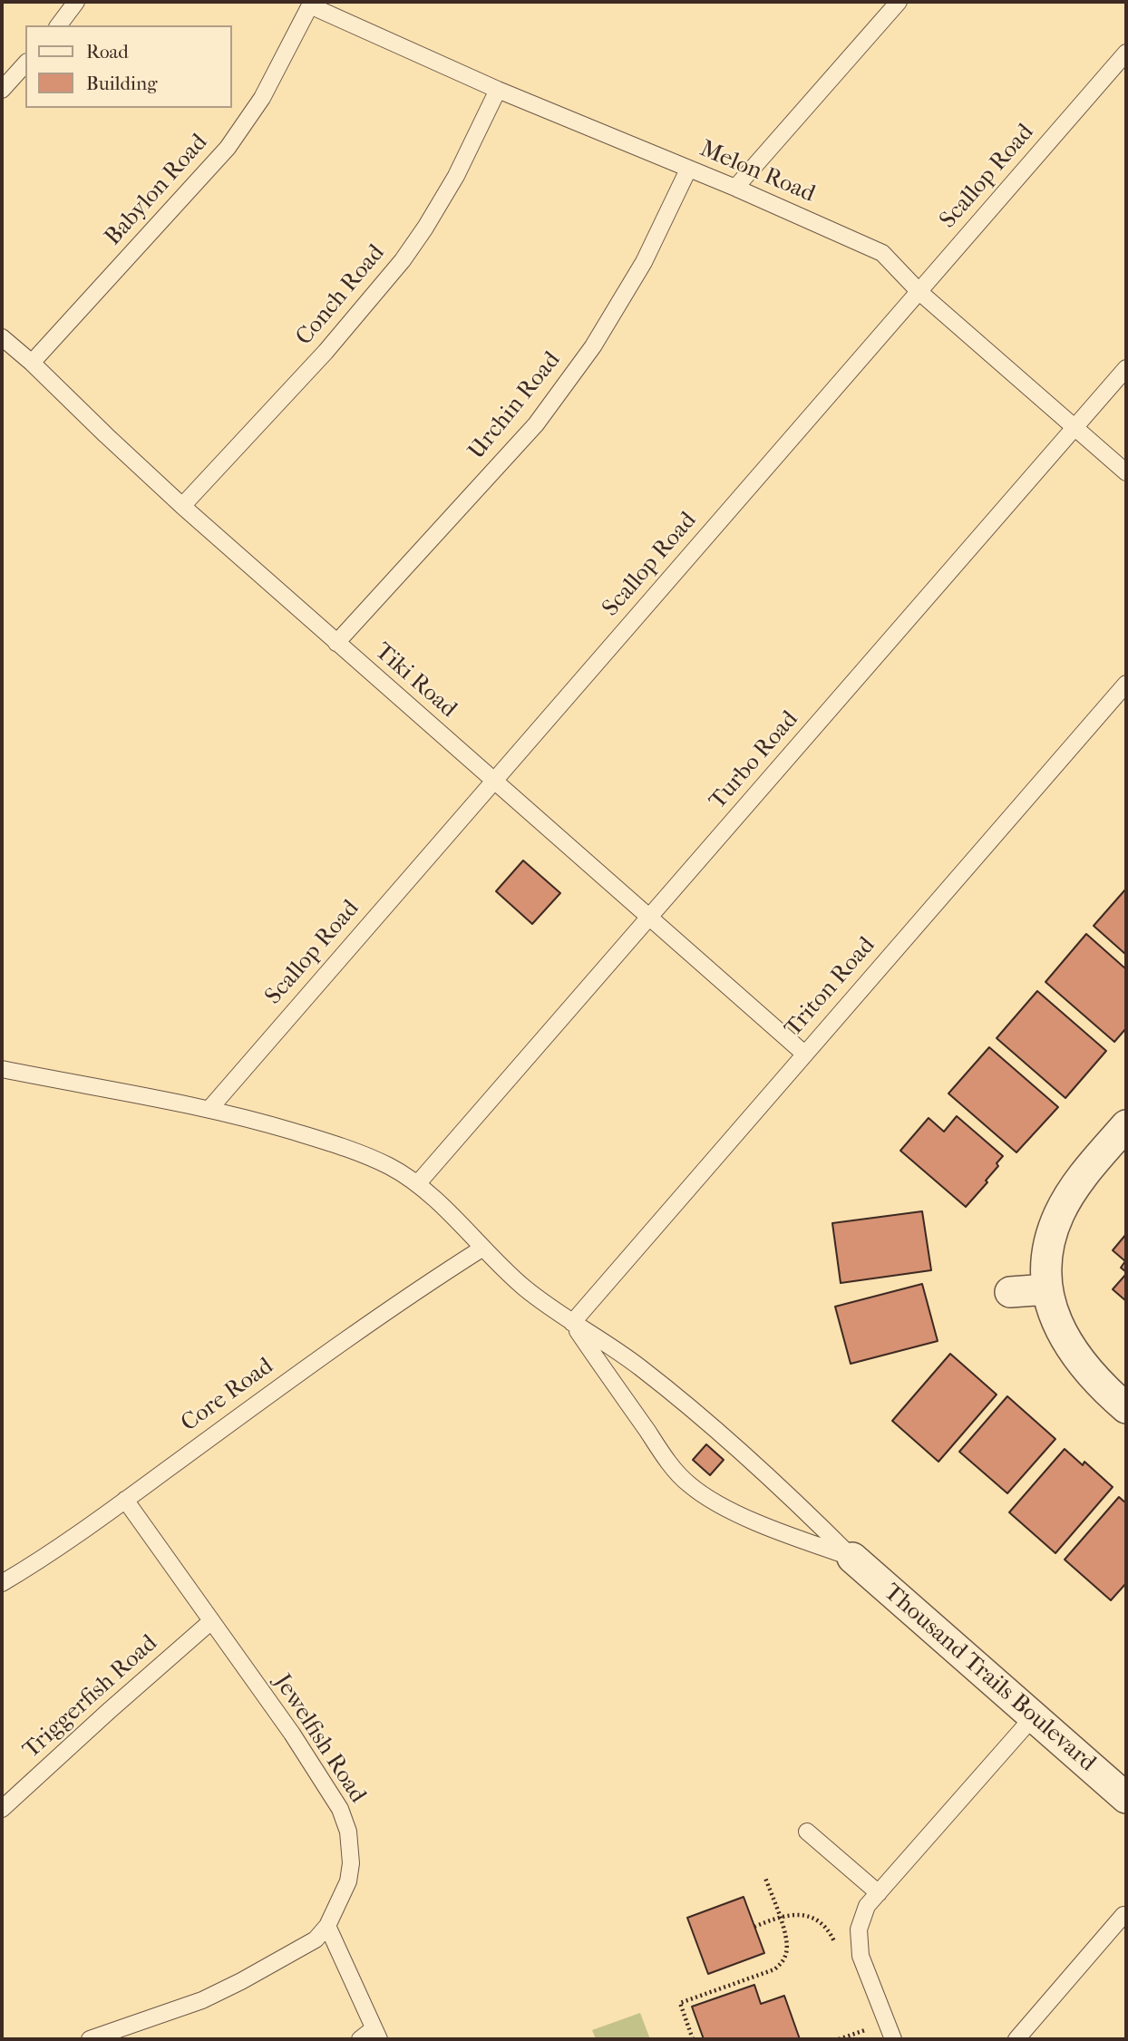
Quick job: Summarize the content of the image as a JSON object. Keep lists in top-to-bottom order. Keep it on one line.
{"streets":{"street":["Thousand Trails Boulevard"],"lane":["Melon Road","Scallop Road","Babylon Road","Conch Road","Urchin Road","Tiki Road","Turbo Road","Triton Road","Core Road","Triggerfish Road","Jewelfish Road"]},"crossings":[["Melon Road","Scallop Road"],["Melon Road","Babylon Road"],["Melon Road","Conch Road"],["Melon Road","Urchin Road"],["Melon Road","Turbo Road"],["Scallop Road","Tiki Road"],["Scallop Road","Thousand Trails Boulevard"],["Babylon Road","Tiki Road"],["Conch Road","Tiki Road"],["Urchin Road","Tiki Road"],["Tiki Road","Turbo Road"],["Tiki Road","Triton Road"],["Turbo Road","Thousand Trails Boulevard"],["Triton Road","Thousand Trails Boulevard"],["Core Road","Thousand Trails Boulevard"],["Core Road","Jewelfish Road"],["Triggerfish Road","Jewelfish Road"]],"legend":["Road","Building"]}
